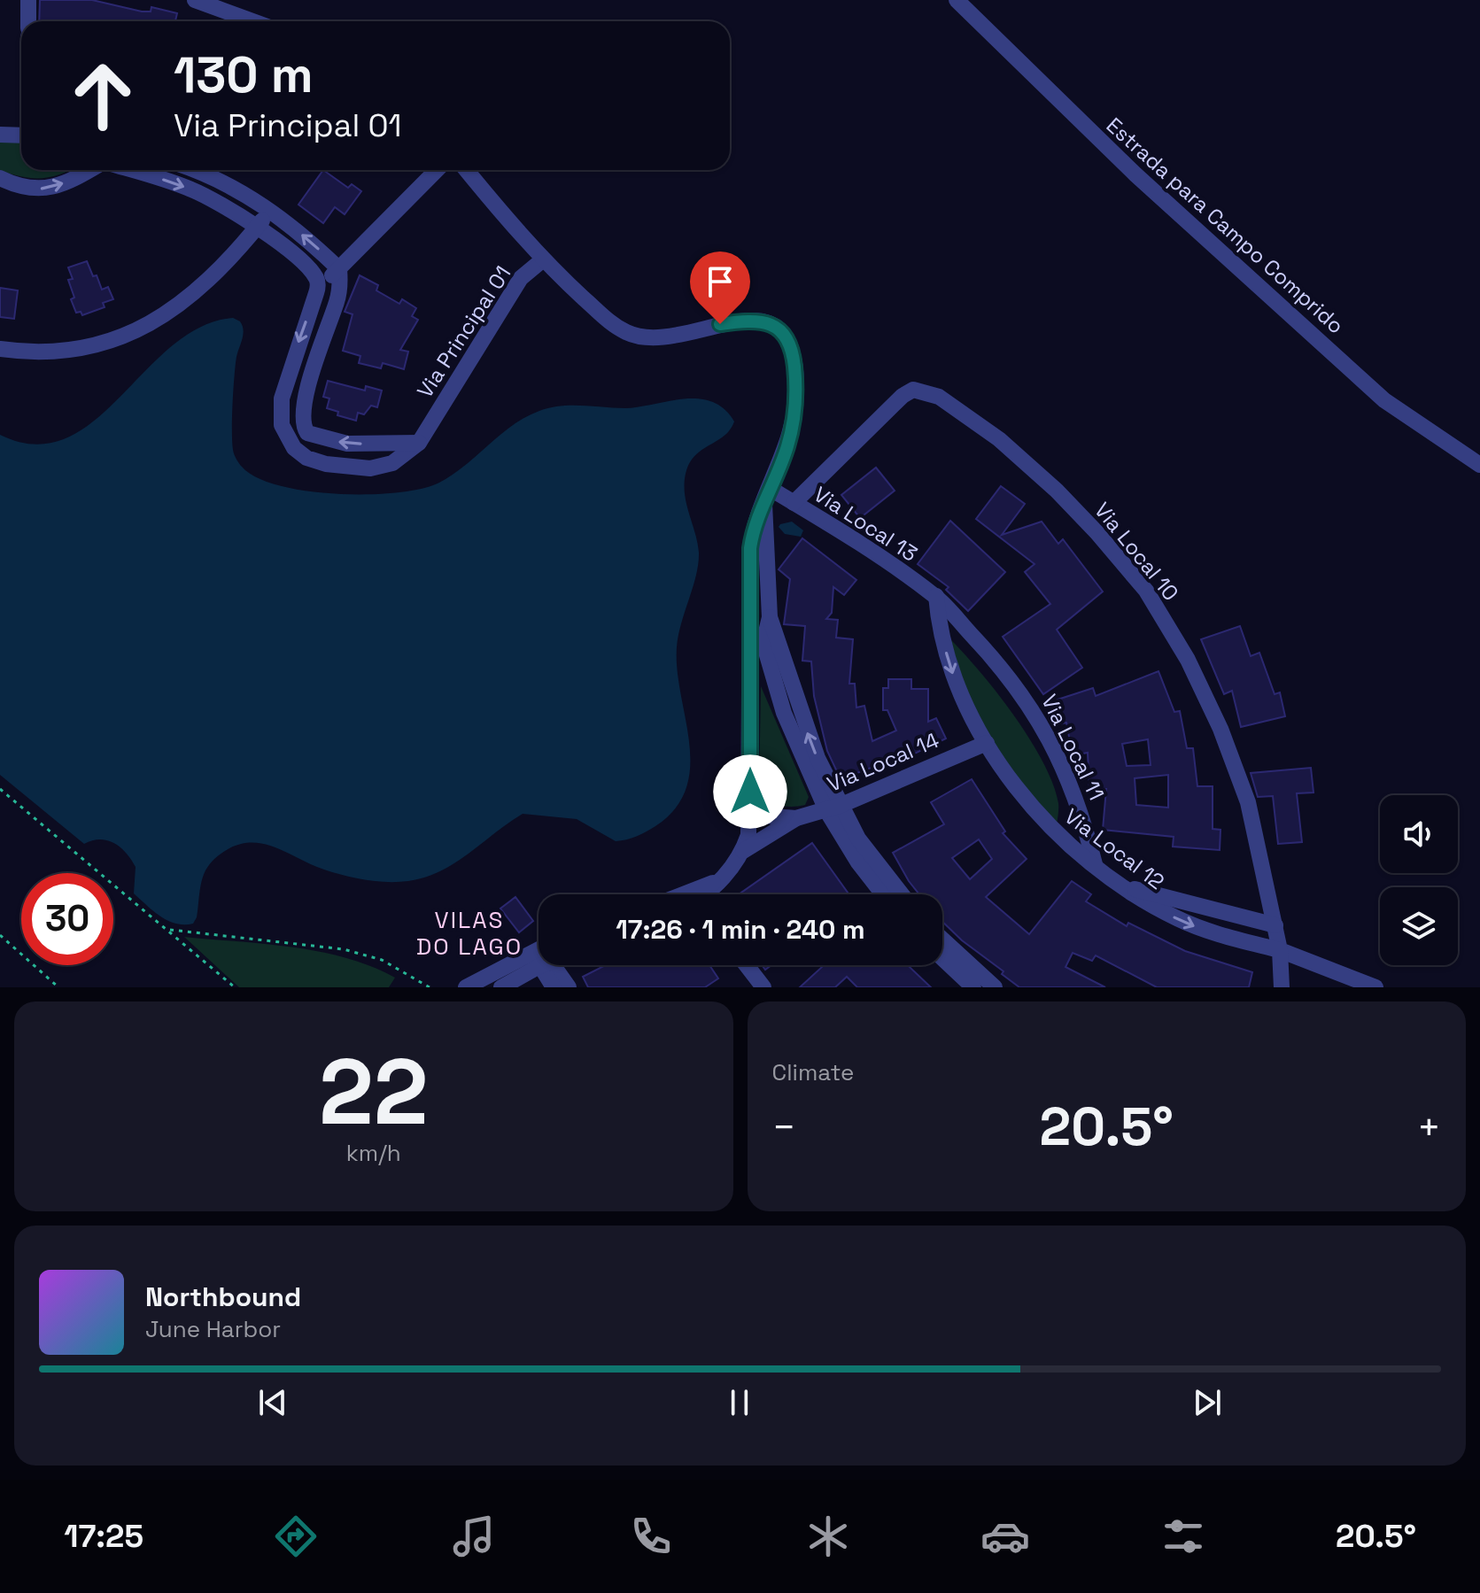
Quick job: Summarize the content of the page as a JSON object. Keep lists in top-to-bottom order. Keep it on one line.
{"streets":{"street":["Estrada para Campo Comprido","Via Principal 01","Via Local 13","Via Local 10","Via Local 11","Via Local 14","Via Local 12"]},"crossings":[["Via Principal 01","Via Local 13"],["Via Principal 01","Via Local 14"],["Via Local 13","Via Local 10"],["Via Local 13","Via Local 11"],["Via Local 13","Via Local 12"],["Via Local 10","Via Local 12"],["Via Local 11","Via Local 12"],["Via Local 14","Via Local 12"]],"one_way":["Via Local 12"],"districts":["VILAS DO LAGO"],"page":{"turn":["130 m","Via Principal 01"],"limit":"30","trip":"17:26 · 1 min · 240 m","tile":[["22","km/h"],"Climate"],"heat":["−","20.5°","+"],"song":["Northbound","June Harbor"],"tabs":["17:25","20.5°"]}}
